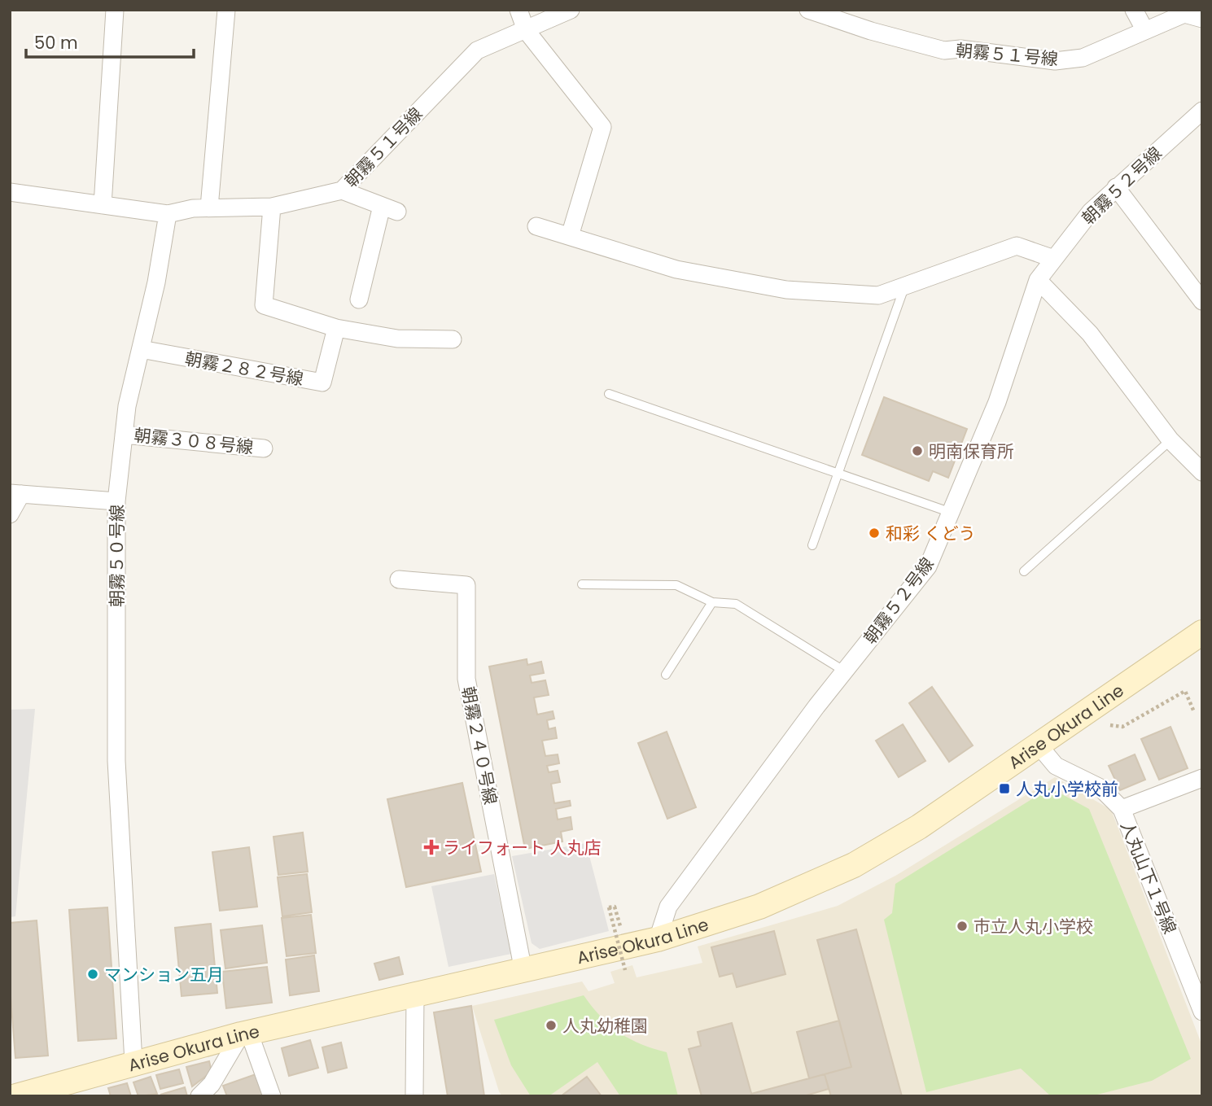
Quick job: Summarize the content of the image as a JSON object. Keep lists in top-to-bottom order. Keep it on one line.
{"streets":{"main road":["Arise Okura Line"],"street":["朝霧５１号線","朝霧５２号線","朝霧２８２号線","朝霧３０８号線","朝霧５０号線","朝霧２４０号線","人丸山下１号線"]},"crossings":[["朝霧５１号線","朝霧５０号線"],["朝霧５２号線","Arise Okura Line"],["朝霧２８２号線","朝霧５０号線"],["朝霧３０８号線","朝霧５０号線"],["朝霧５０号線","Arise Okura Line"],["Arise Okura Line","朝霧２４０号線"],["Arise Okura Line","人丸山下１号線"]],"places":{"other":["明南保育所","和彩 くどう","市立人丸小学校","マンション五月","人丸幼稚園"],"transit":["人丸小学校前"],"health":["ライフォート 人丸店"]},"scale_bar":"50 m"}
